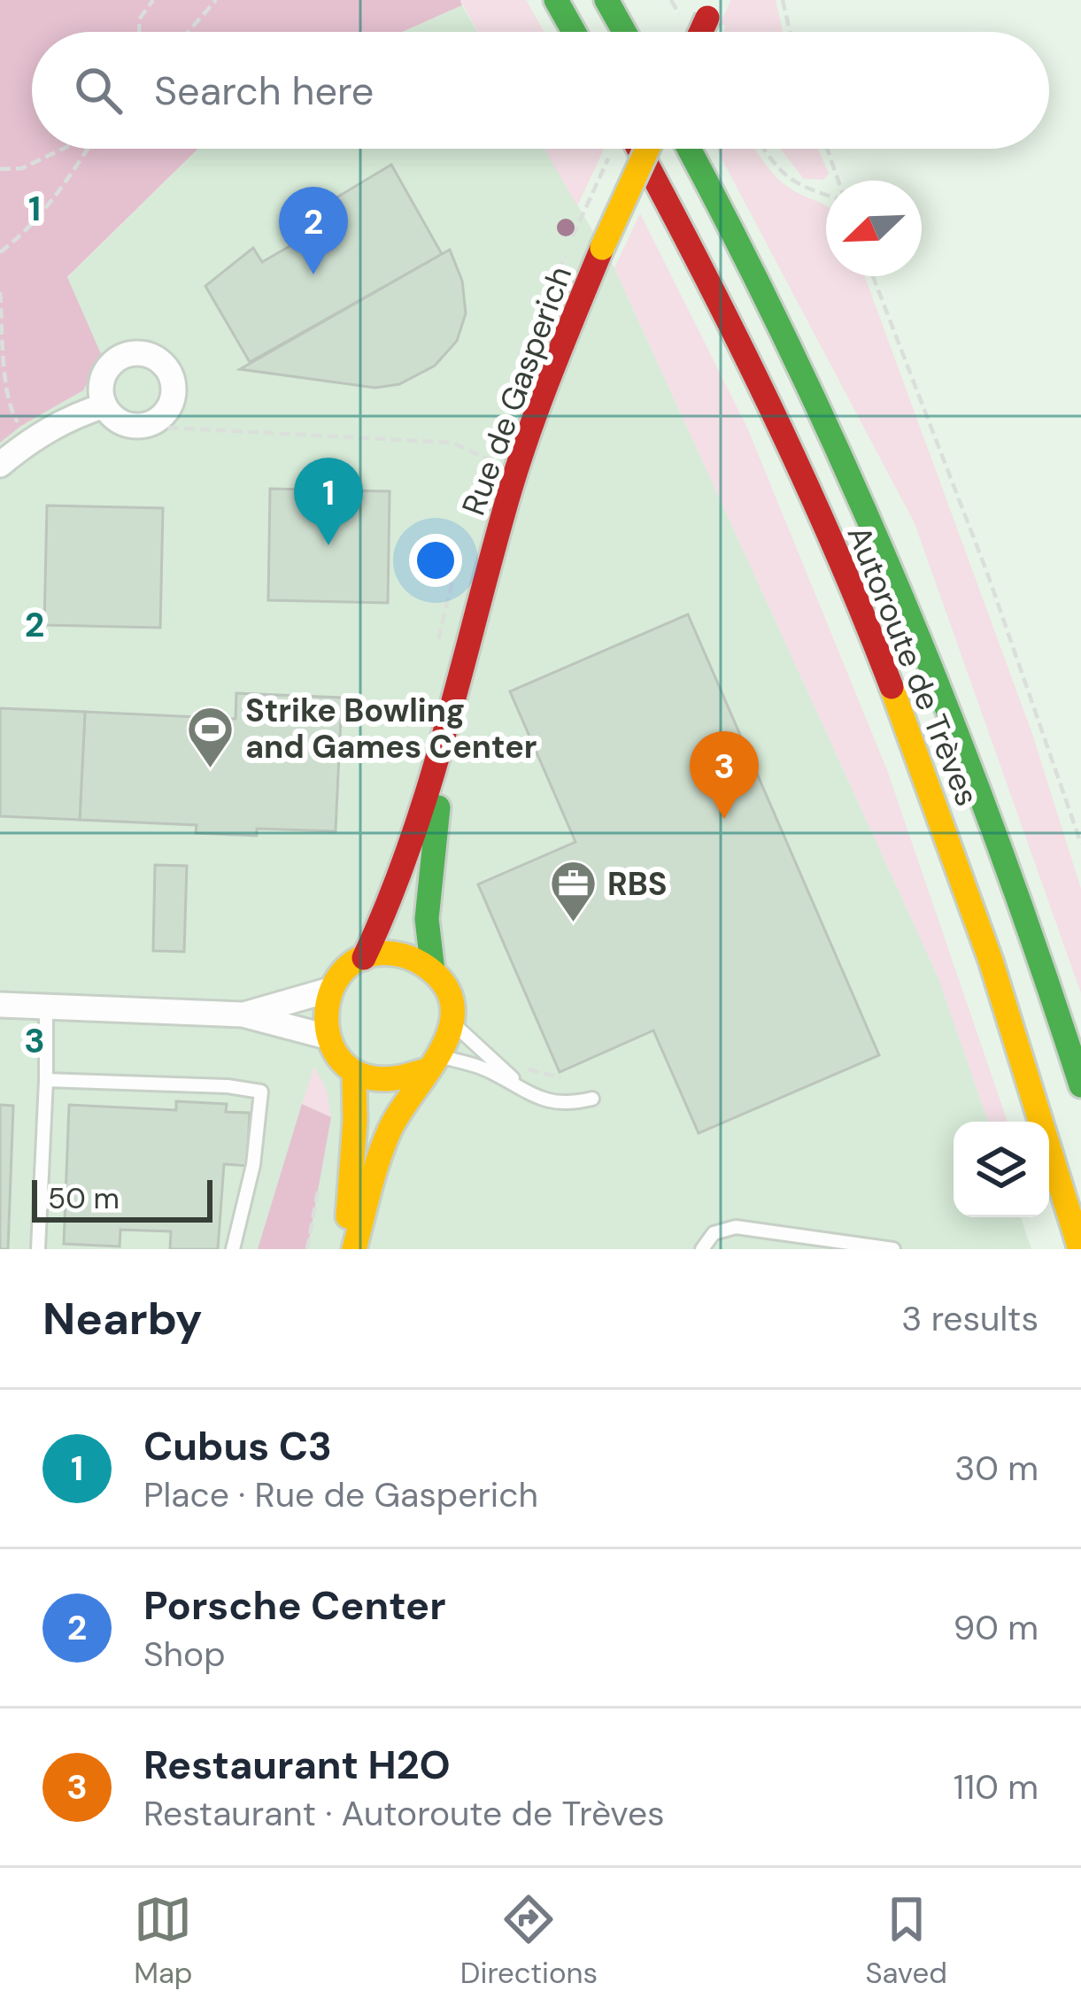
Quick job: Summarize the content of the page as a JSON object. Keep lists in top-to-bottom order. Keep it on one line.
{"streets":{"main road":["Rue de Gasperich","Autoroute de Trèves"]},"places":{"sports":["Strike Bowling and Games Center"],"office":["RBS"]},"scale_bar":"50 m","north":"bottom left","page":{"search":"Search here","pins":["2","1","3"],"scale":"50 m","heading":["Nearby","3 results"],"list":[{"mark":"1","name":"Cubus C3","note":"Place · Rue de Gasperich","value":"30 m"},{"mark":"2","name":"Porsche Center","note":"Shop","value":"90 m"},{"mark":"3","name":"Restaurant H2O","note":"Restaurant · Autoroute de Trèves","value":"110 m"}],"nav":["Map","Directions","Saved"]},"grid":{"rows":["1","2","3"]}}
